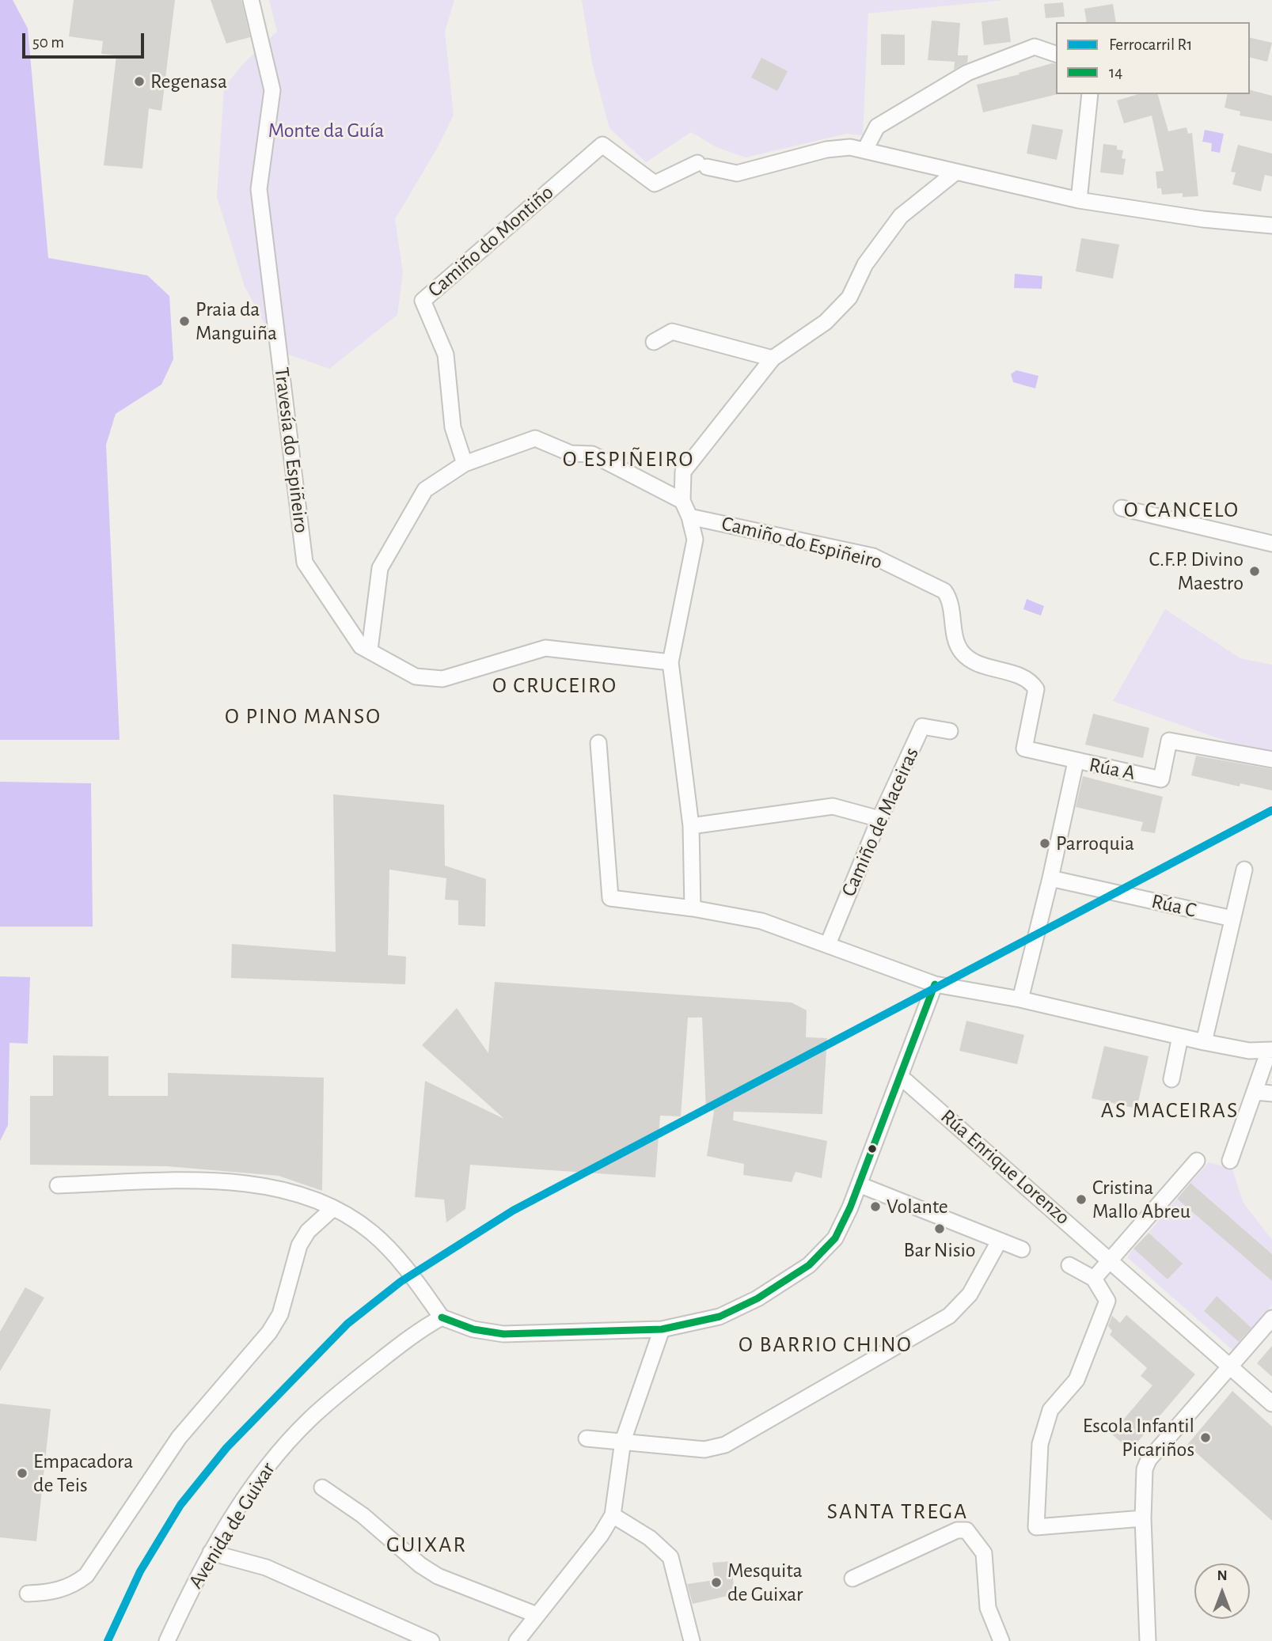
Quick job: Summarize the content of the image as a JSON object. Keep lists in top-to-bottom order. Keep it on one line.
{"streets":{"street":["Camiño do Montiño","Travesía do Espiñeiro","Camiño do Espiñeiro","Rúa A","Camiño de Maceiras","Rúa C","Rúa Enrique Lorenzo","Avenida de Guixar"]},"crossings":[["Travesía do Espiñeiro","Camiño do Espiñeiro"],["Camiño do Espiñeiro","Rúa A"]],"districts":["O ESPIÑEIRO","O CANCELO","O CRUCEIRO","O PINO MANSO","AS MACEIRAS","O BARRIO CHINO","SANTA TREGA","GUIXAR"],"parks":["Monte da Guía"],"places":["Regenasa","Praia da Manguiña","C.F.P. Divino Maestro","Parroquia","Cristina Mallo Abreu","Volante","Bar Nisio","Escola Infantil Picariños","Empacadora de Teis","Mesquita de Guixar"],"lines":["rail line R1","transit line 14"],"legend":["Ferrocarril R1","14"],"scale_bar":"50 m","north":"top"}
